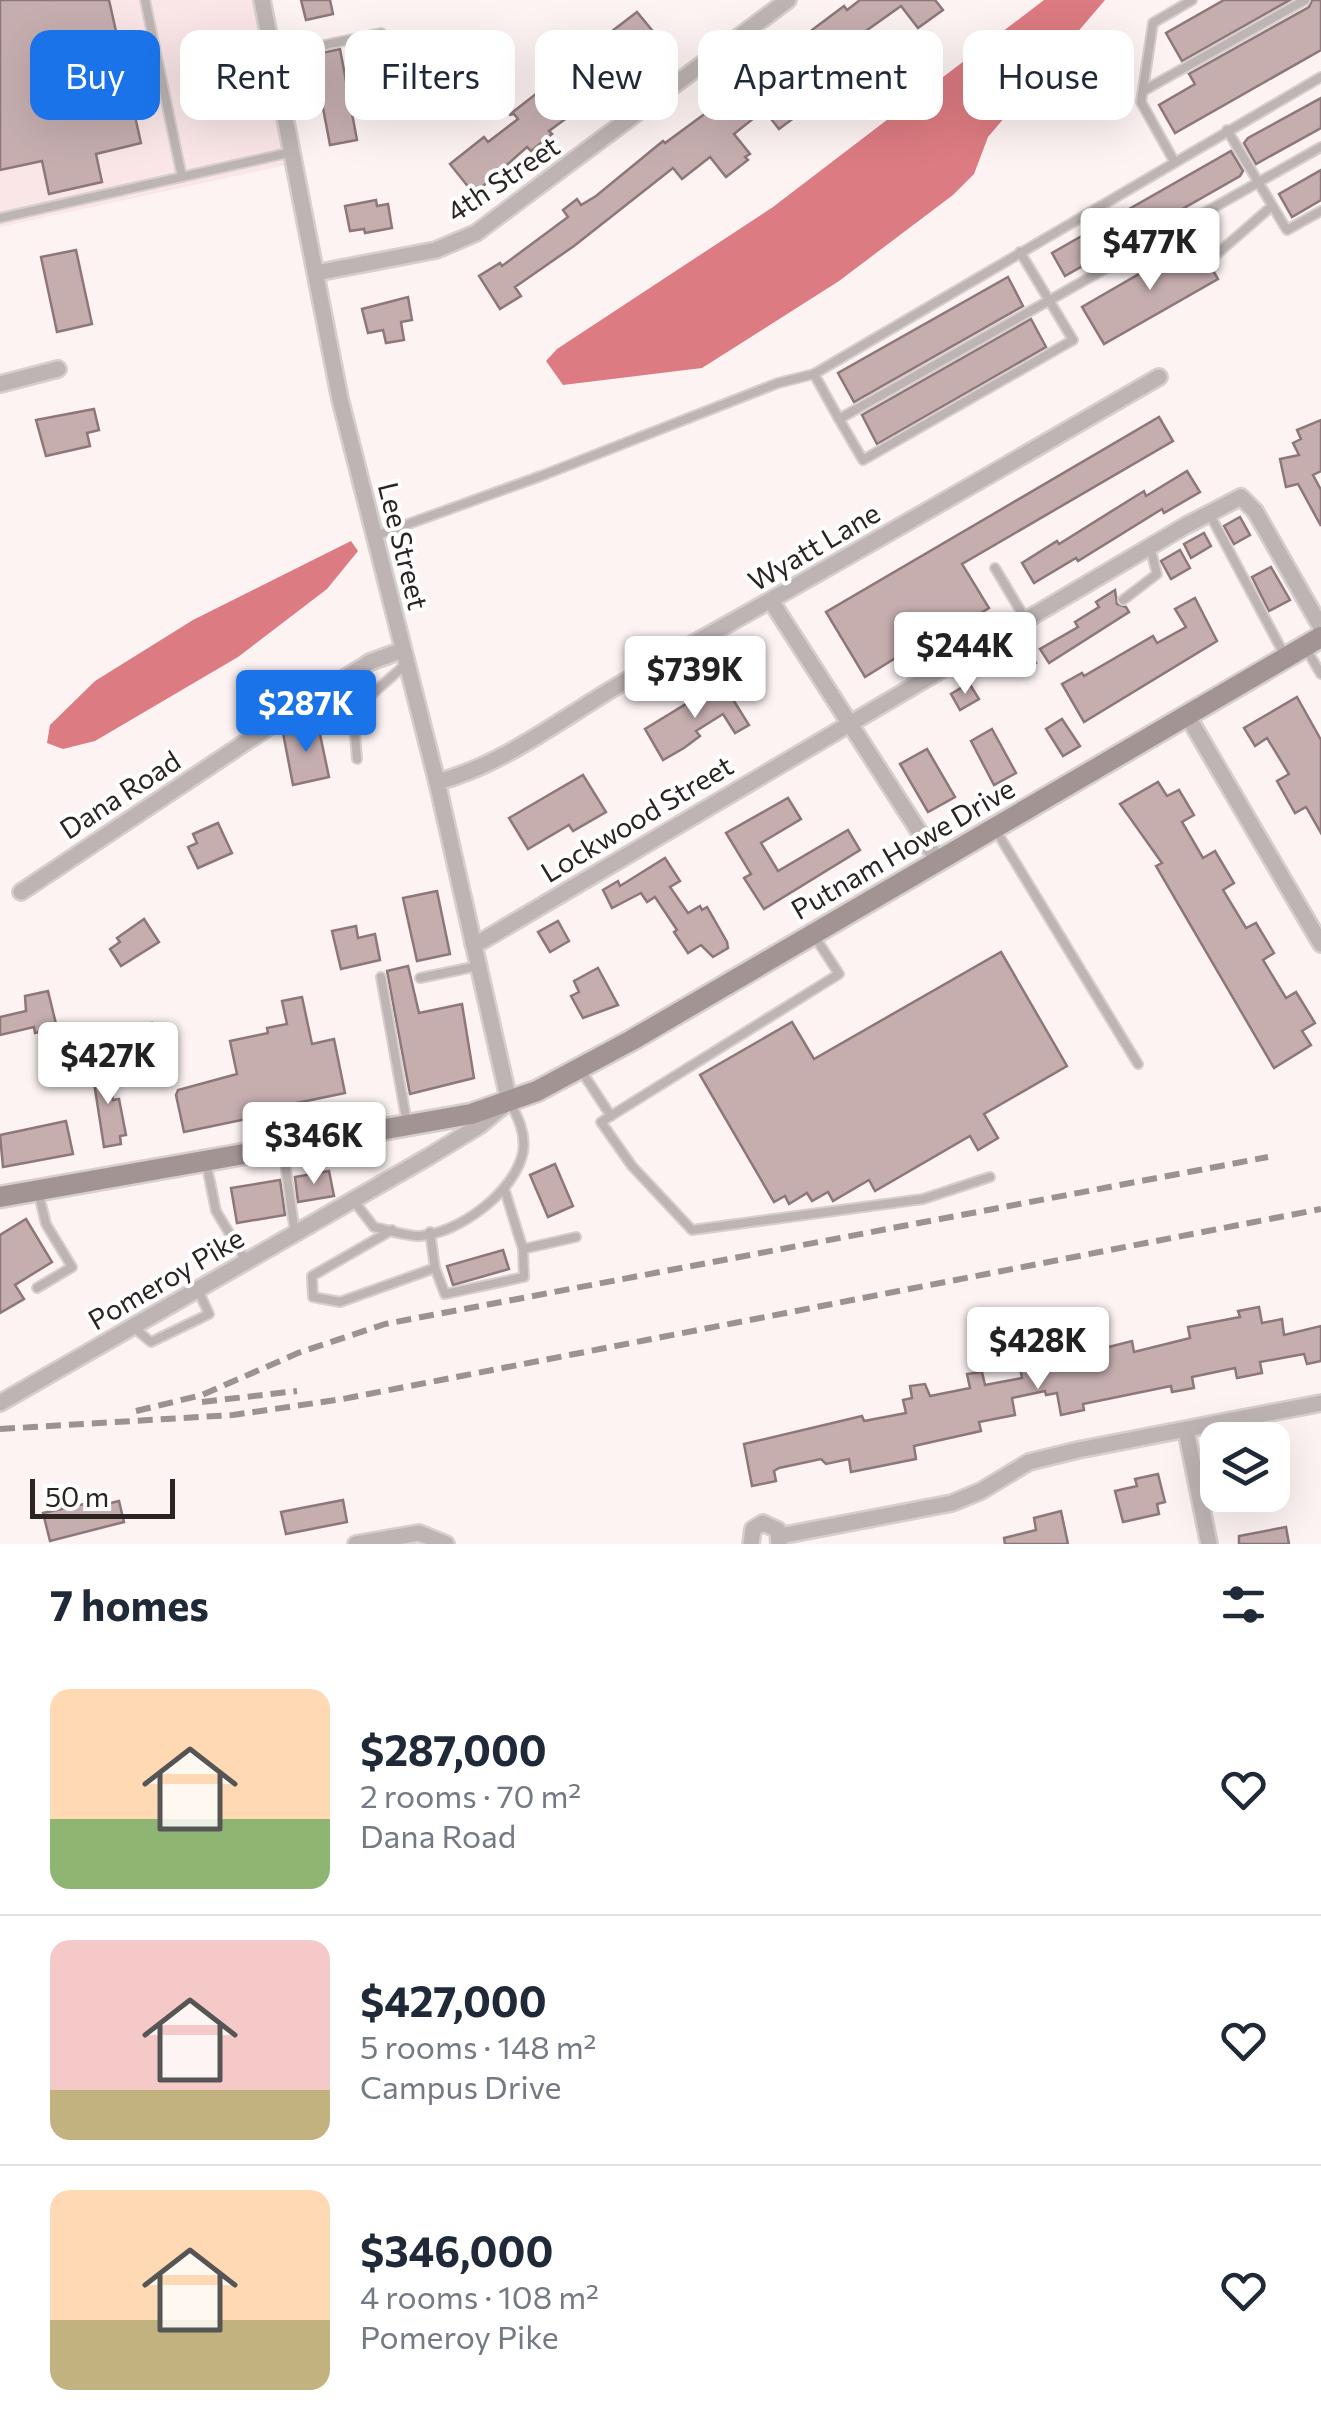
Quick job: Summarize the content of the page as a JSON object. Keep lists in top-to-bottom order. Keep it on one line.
{"streets":{"street":["4th Street","Lee Street","Wyatt Lane","Dana Road","Lockwood Street","Putnam Howe Drive","Pomeroy Pike"]},"crossings":[["4th Street","Lee Street"],["Lee Street","Wyatt Lane"],["Lee Street","Dana Road"],["Lee Street","Lockwood Street"],["Lee Street","Putnam Howe Drive"],["Lee Street","Pomeroy Pike"],["Putnam Howe Drive","Pomeroy Pike"]],"scale_bar":"50 m","page":{"chip":["Buy","Rent","Filters","New","Apartment","House"],"price":["$477K","$244K","$739K","$287K","$427K","$346K","$428K"],"scale":"50 m","heading":"7 homes","list":[{"name":"$287,000","note":"2 rooms · 70 m² · Dana Road"},{"name":"$427,000","note":"5 rooms · 148 m² · Campus Drive"},{"name":"$346,000","note":"4 rooms · 108 m² · Pomeroy Pike"}]}}
